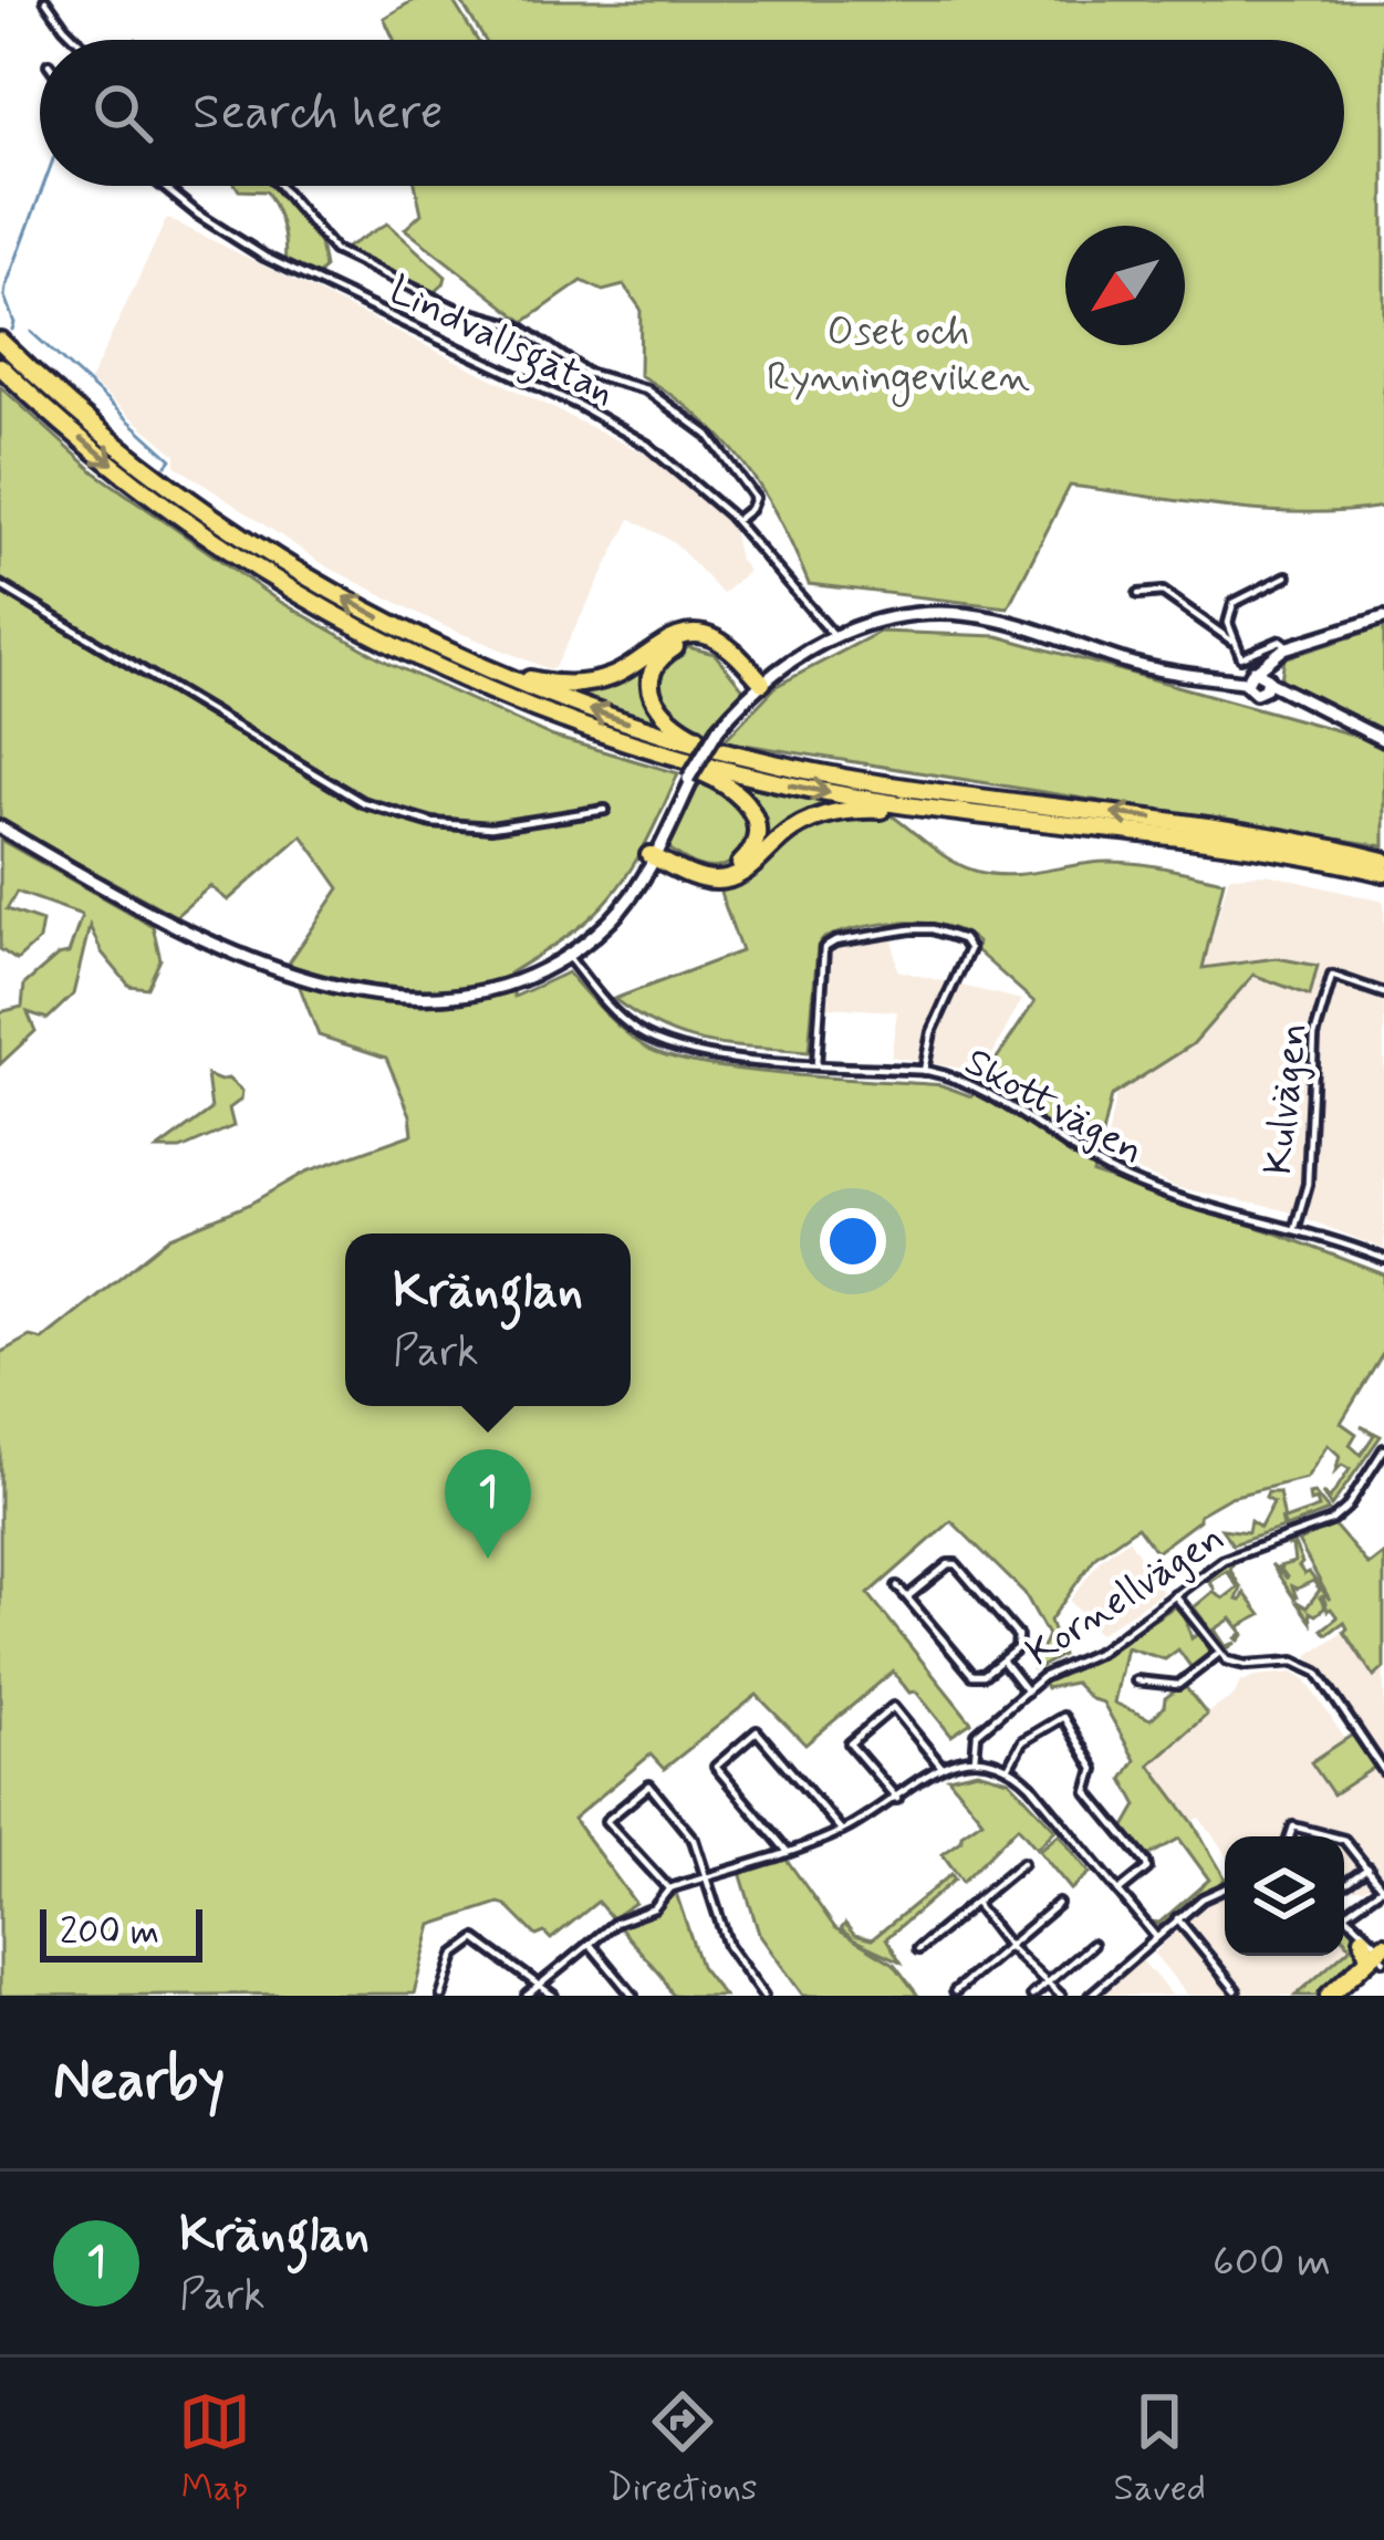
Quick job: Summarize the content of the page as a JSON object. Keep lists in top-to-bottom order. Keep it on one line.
{"streets":{"street":["Lindvallsgatan","Kulvägen","Skottvägen","Kornellvägen"]},"crossings":[["Kulvägen","Skottvägen"]],"parks":["Oset och Rynningeviken"],"scale_bar":"200 m","north":"bottom left","page":{"search":"Search here","popup":["Kränglan","Park"],"pins":"1","scale":"200 m","heading":"Nearby","list":[{"mark":"1","name":"Kränglan","note":"Park","value":"600 m"}],"nav":["Map","Directions","Saved"]}}
